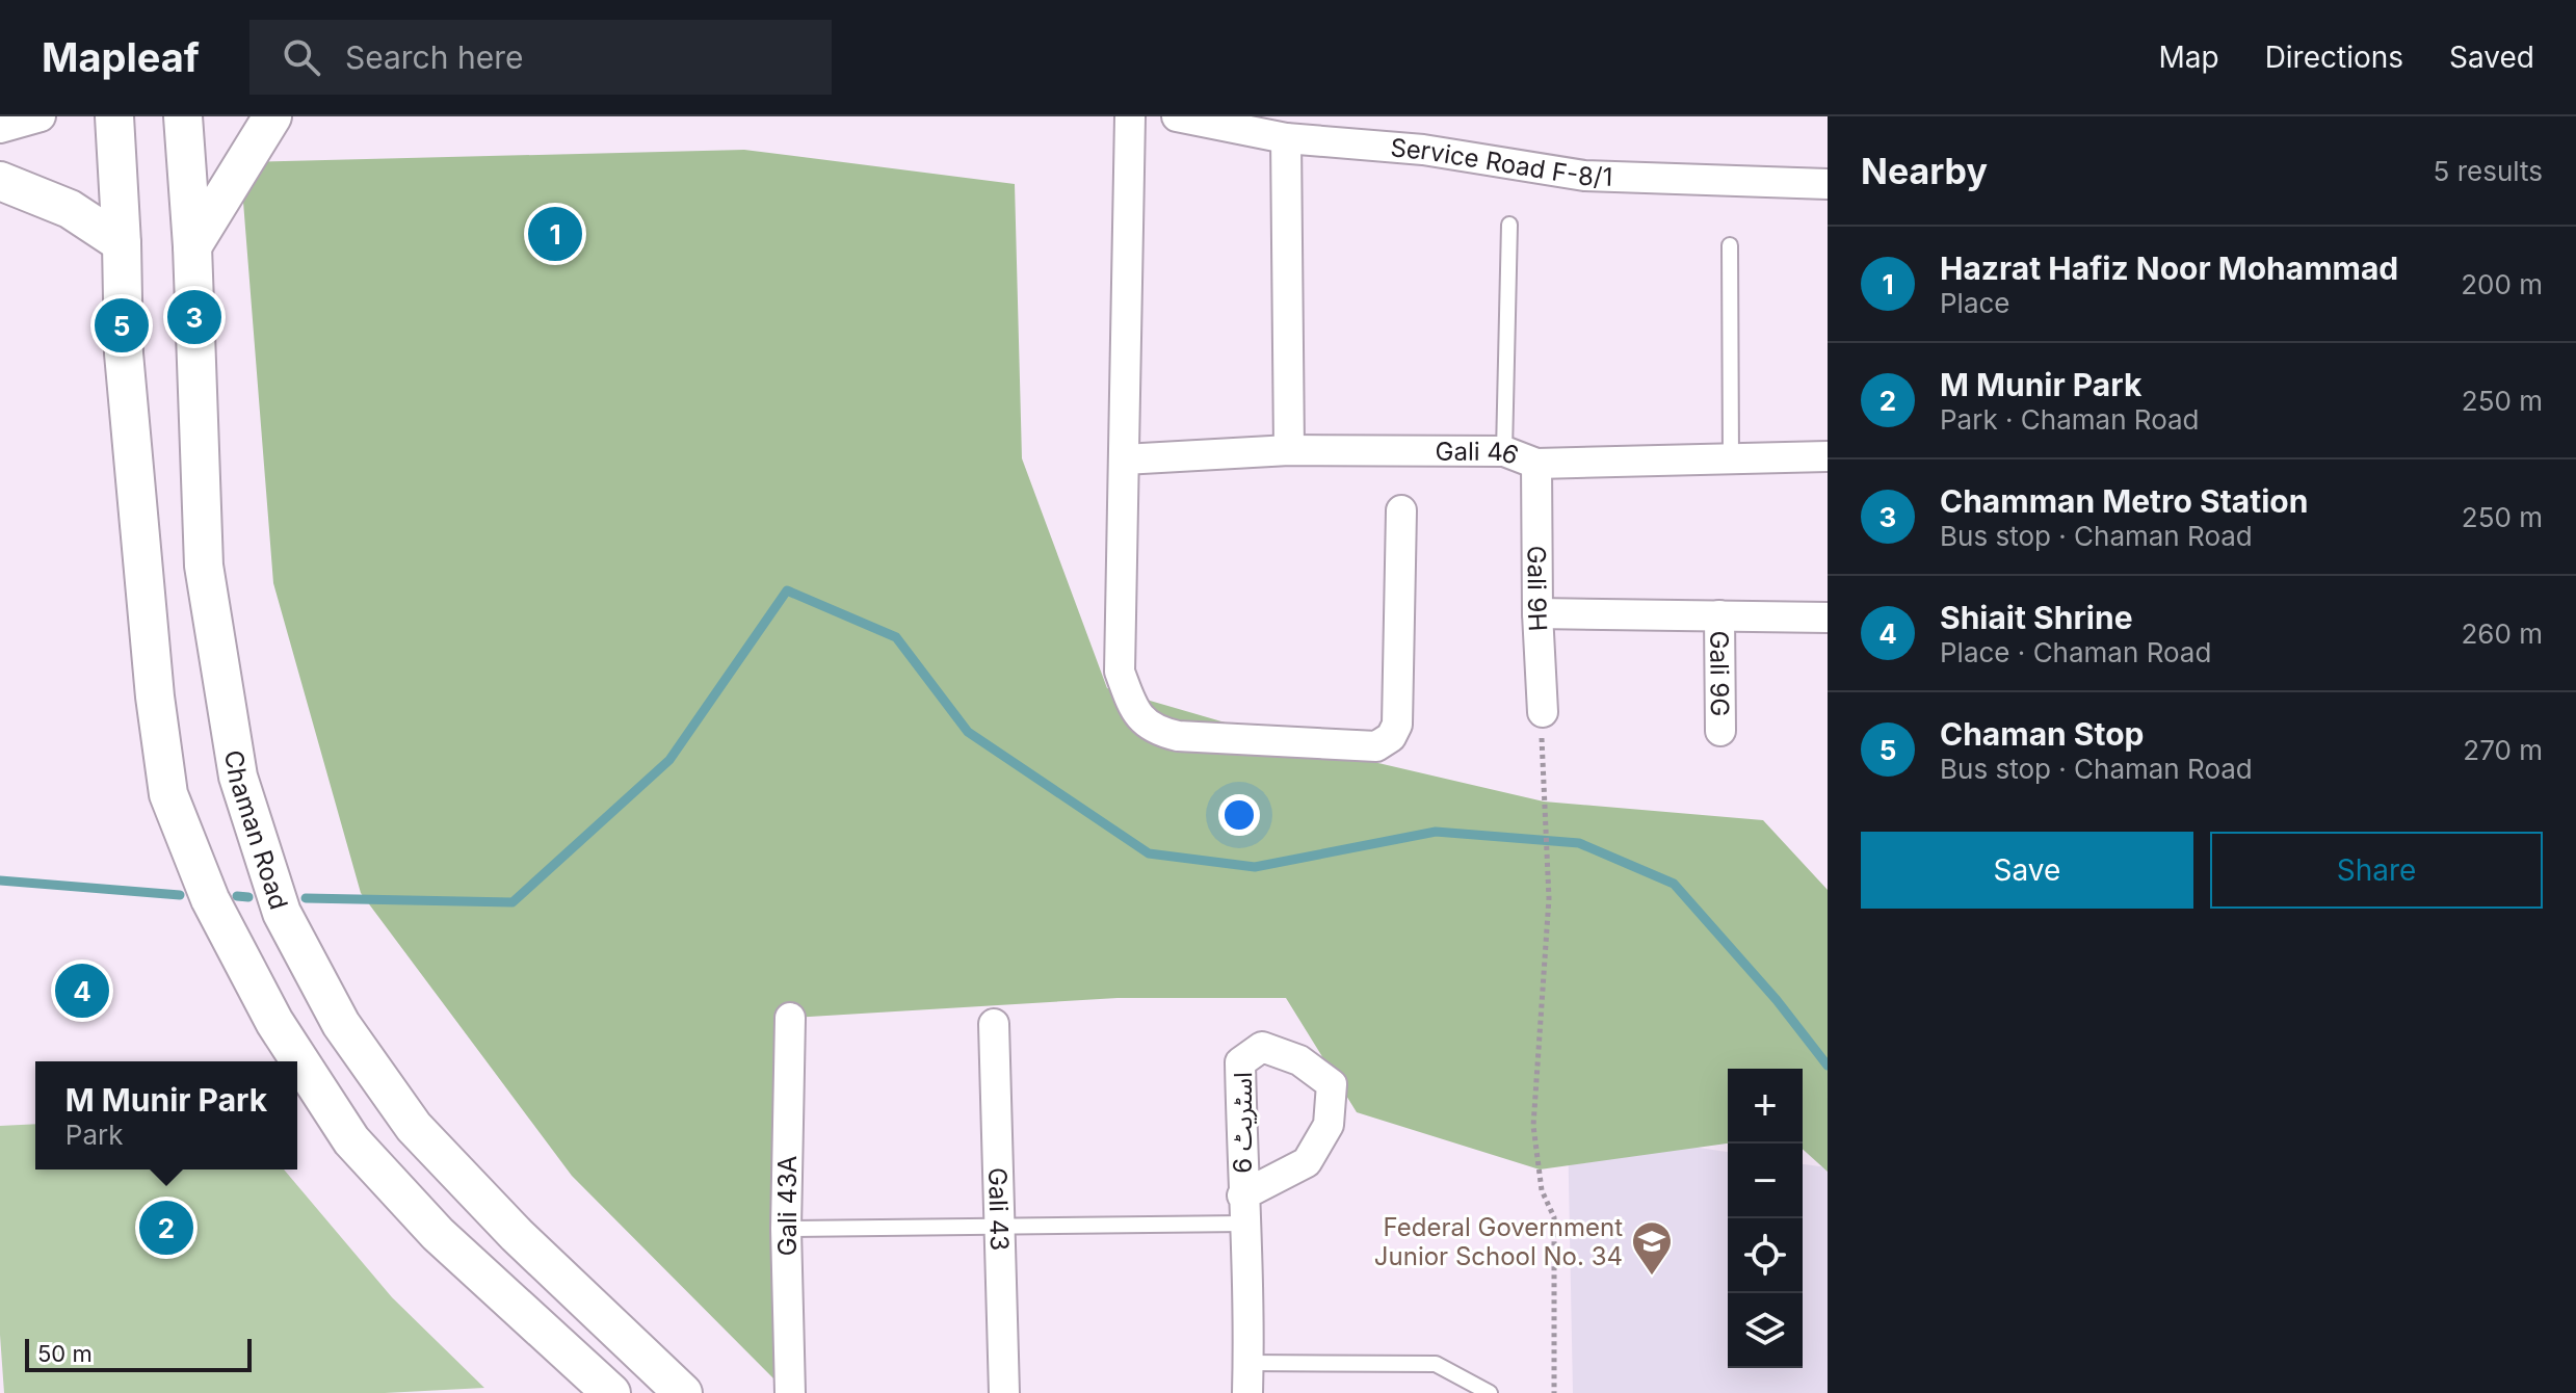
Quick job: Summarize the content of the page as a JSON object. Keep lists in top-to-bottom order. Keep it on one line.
{"streets":{"street":["Service Road F-8/1","Gali 46","Gali 9H","Gali 9G","Chaman Road","اسٹریٹ 6","Gali 43A","Gali 43"]},"crossings":[["Gali 46","Gali 9H"]],"places":{"school or university":["Federal Government Junior School No. 34"]},"scale_bar":"50 m","page":{"header":"Mapleaf","search":"Search here","nav":["Map","Directions","Saved"],"heading":["Nearby","5 results"],"pins":["1","3","5","4","2"],"list":[{"mark":"1","name":"Hazrat Hafiz Noor Mohammad","note":"Place","value":"200 m"},{"mark":"2","name":"M Munir Park","note":"Park · Chaman Road","value":"250 m"},{"mark":"3","name":"Chamman Metro Station","note":"Bus stop · Chaman Road","value":"250 m"},{"mark":"4","name":"Shiait Shrine","note":"Place · Chaman Road","value":"260 m"},{"mark":"5","name":"Chaman Stop","note":"Bus stop · Chaman Road","value":"270 m"}],"buttons":["Save","Share"],"popup":["M Munir Park","Park"],"map_buttons":["+","−"],"scale":"50 m"}}
